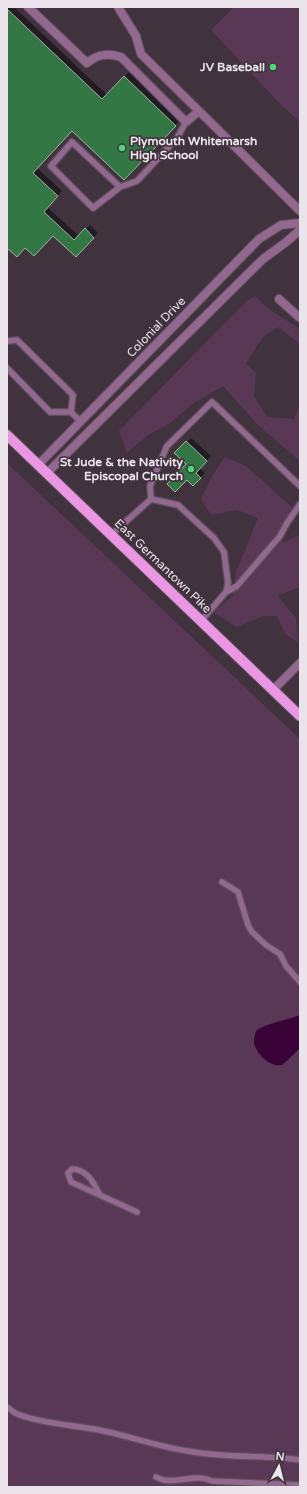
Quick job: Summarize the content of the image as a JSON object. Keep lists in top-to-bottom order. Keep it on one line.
{"streets":{"main road":["East Germantown Pike"],"street":["Colonial Drive"]},"crossings":[["Colonial Drive","East Germantown Pike"]],"places":["JV Baseball","Plymouth Whitemarsh High School","St Jude & the Nativity Episcopal Church"],"north":"top"}
